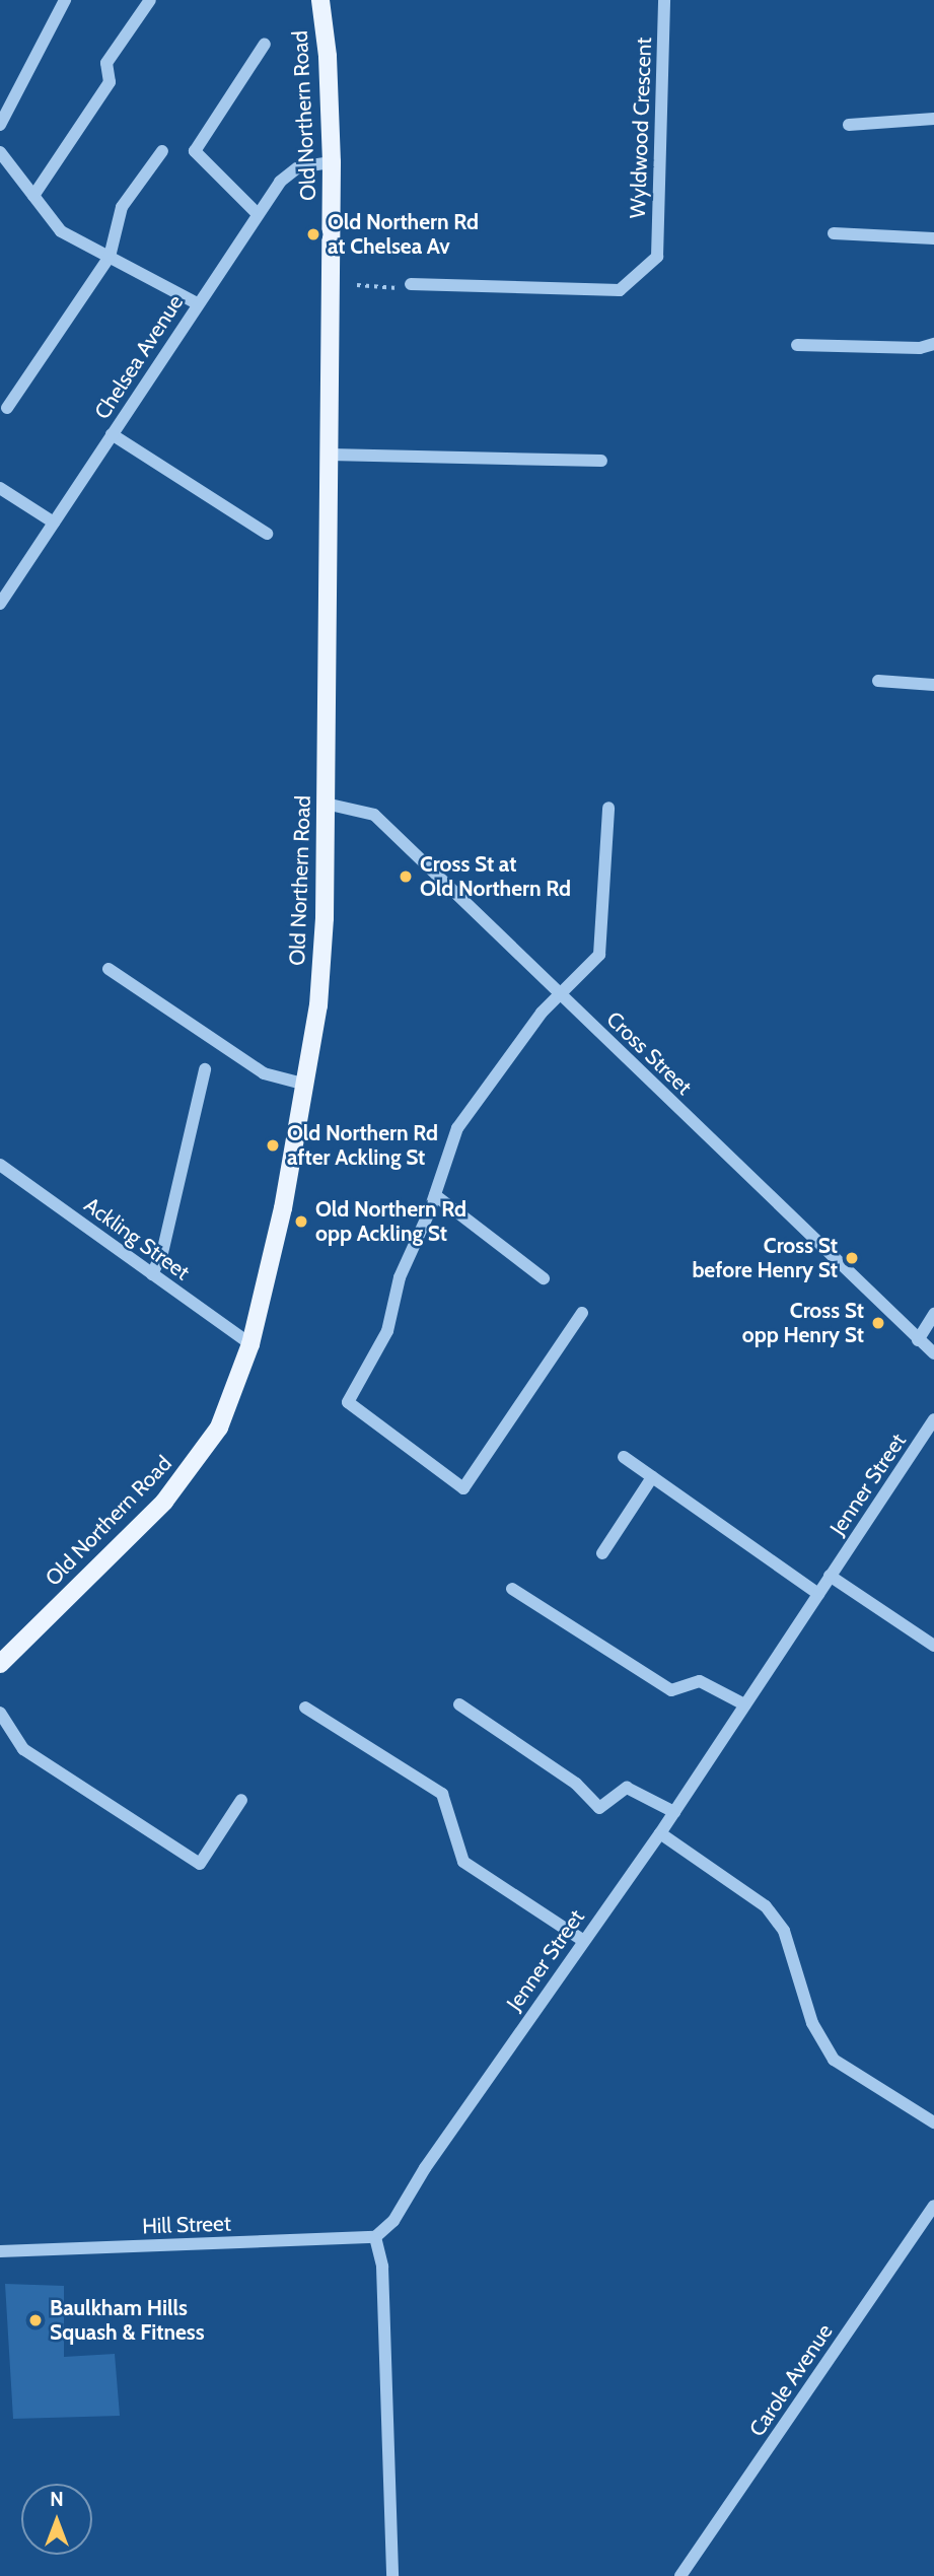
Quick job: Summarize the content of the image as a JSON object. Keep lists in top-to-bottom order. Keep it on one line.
{"streets":{"main road":["Old Northern Road"],"street":["Wyldwood Crescent","Chelsea Avenue","Cross Street","Ackling Street","Jenner Street","Hill Street","Carole Avenue"]},"crossings":[["Old Northern Road","Chelsea Avenue"],["Old Northern Road","Cross Street"],["Old Northern Road","Ackling Street"],["Jenner Street","Hill Street"]],"places":["Old Northern Rd at Chelsea Av","Cross St at Old Northern Rd","Old Northern Rd after Ackling St","Old Northern Rd opp Ackling St","Cross St before Henry St","Cross St opp Henry St","Baulkham Hills Squash & Fitness"],"north":"top"}
